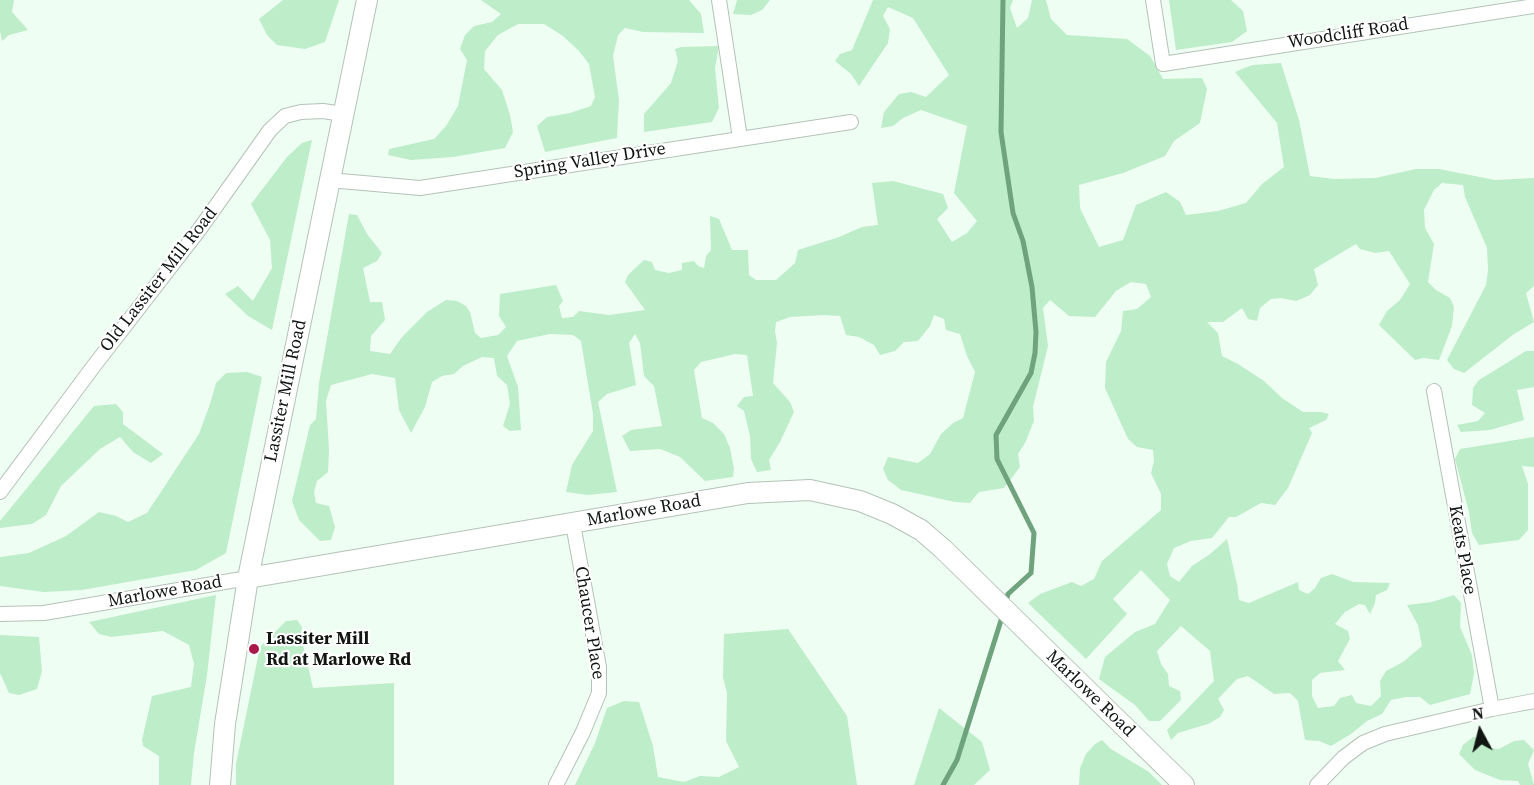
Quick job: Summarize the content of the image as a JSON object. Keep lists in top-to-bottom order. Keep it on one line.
{"streets":{"street":["Woodcliff Road","Spring Valley Drive","Old Lassiter Mill Road","Lassiter Mill Road","Marlowe Road","Keats Place","Chaucer Place"]},"crossings":[["Spring Valley Drive","Lassiter Mill Road"],["Old Lassiter Mill Road","Lassiter Mill Road"],["Lassiter Mill Road","Marlowe Road"],["Marlowe Road","Chaucer Place"]],"places":["Lassiter Mill Rd at Marlowe Rd"],"north":"top"}
